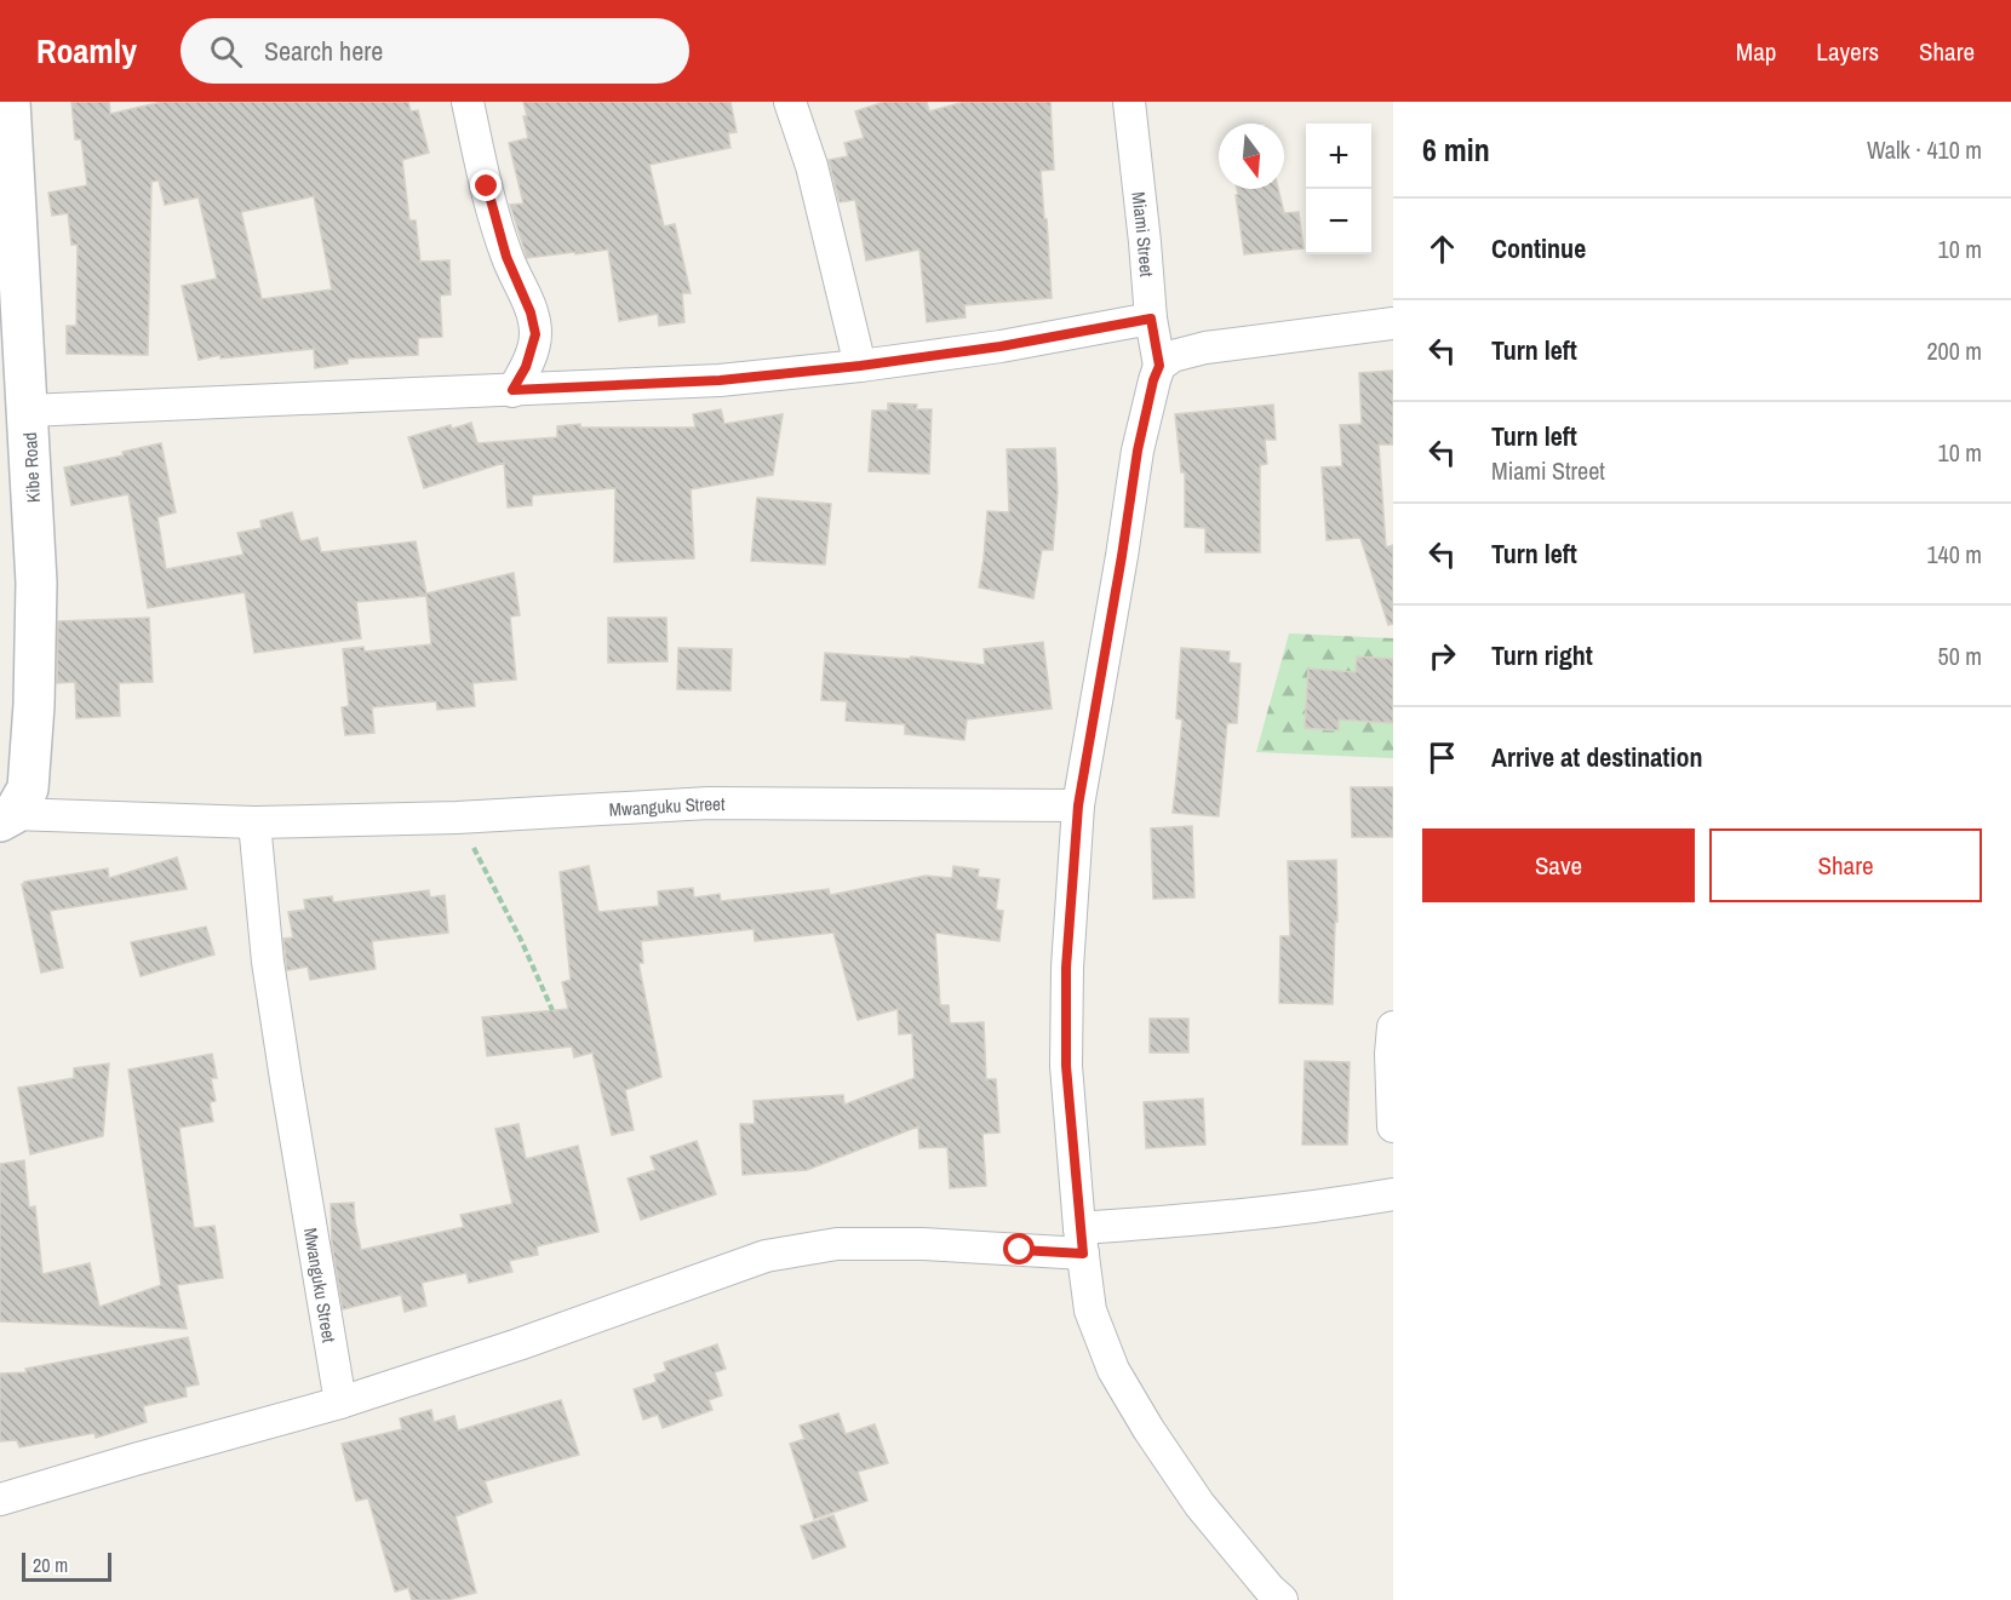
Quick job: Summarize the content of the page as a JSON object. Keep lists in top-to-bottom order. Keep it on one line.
{"streets":{"street":["Miami Street","Kibe Road","Mwanguku Street"]},"crossings":[["Kibe Road","Mwanguku Street"]],"scale_bar":"20 m","north":"bottom","page":{"header":"Roamly","search":"Search here","nav":["Map","Layers","Share"],"heading":["6 min","Walk · 410 m"],"map_buttons":["+","−"],"list":[["Continue","10 m"],["Turn left","200 m"],["Turn left","Miami Street","10 m"],["Turn left","140 m"],["Turn right","50 m"],"Arrive at destination"],"buttons":["Save","Share"],"scale":"20 m"}}
